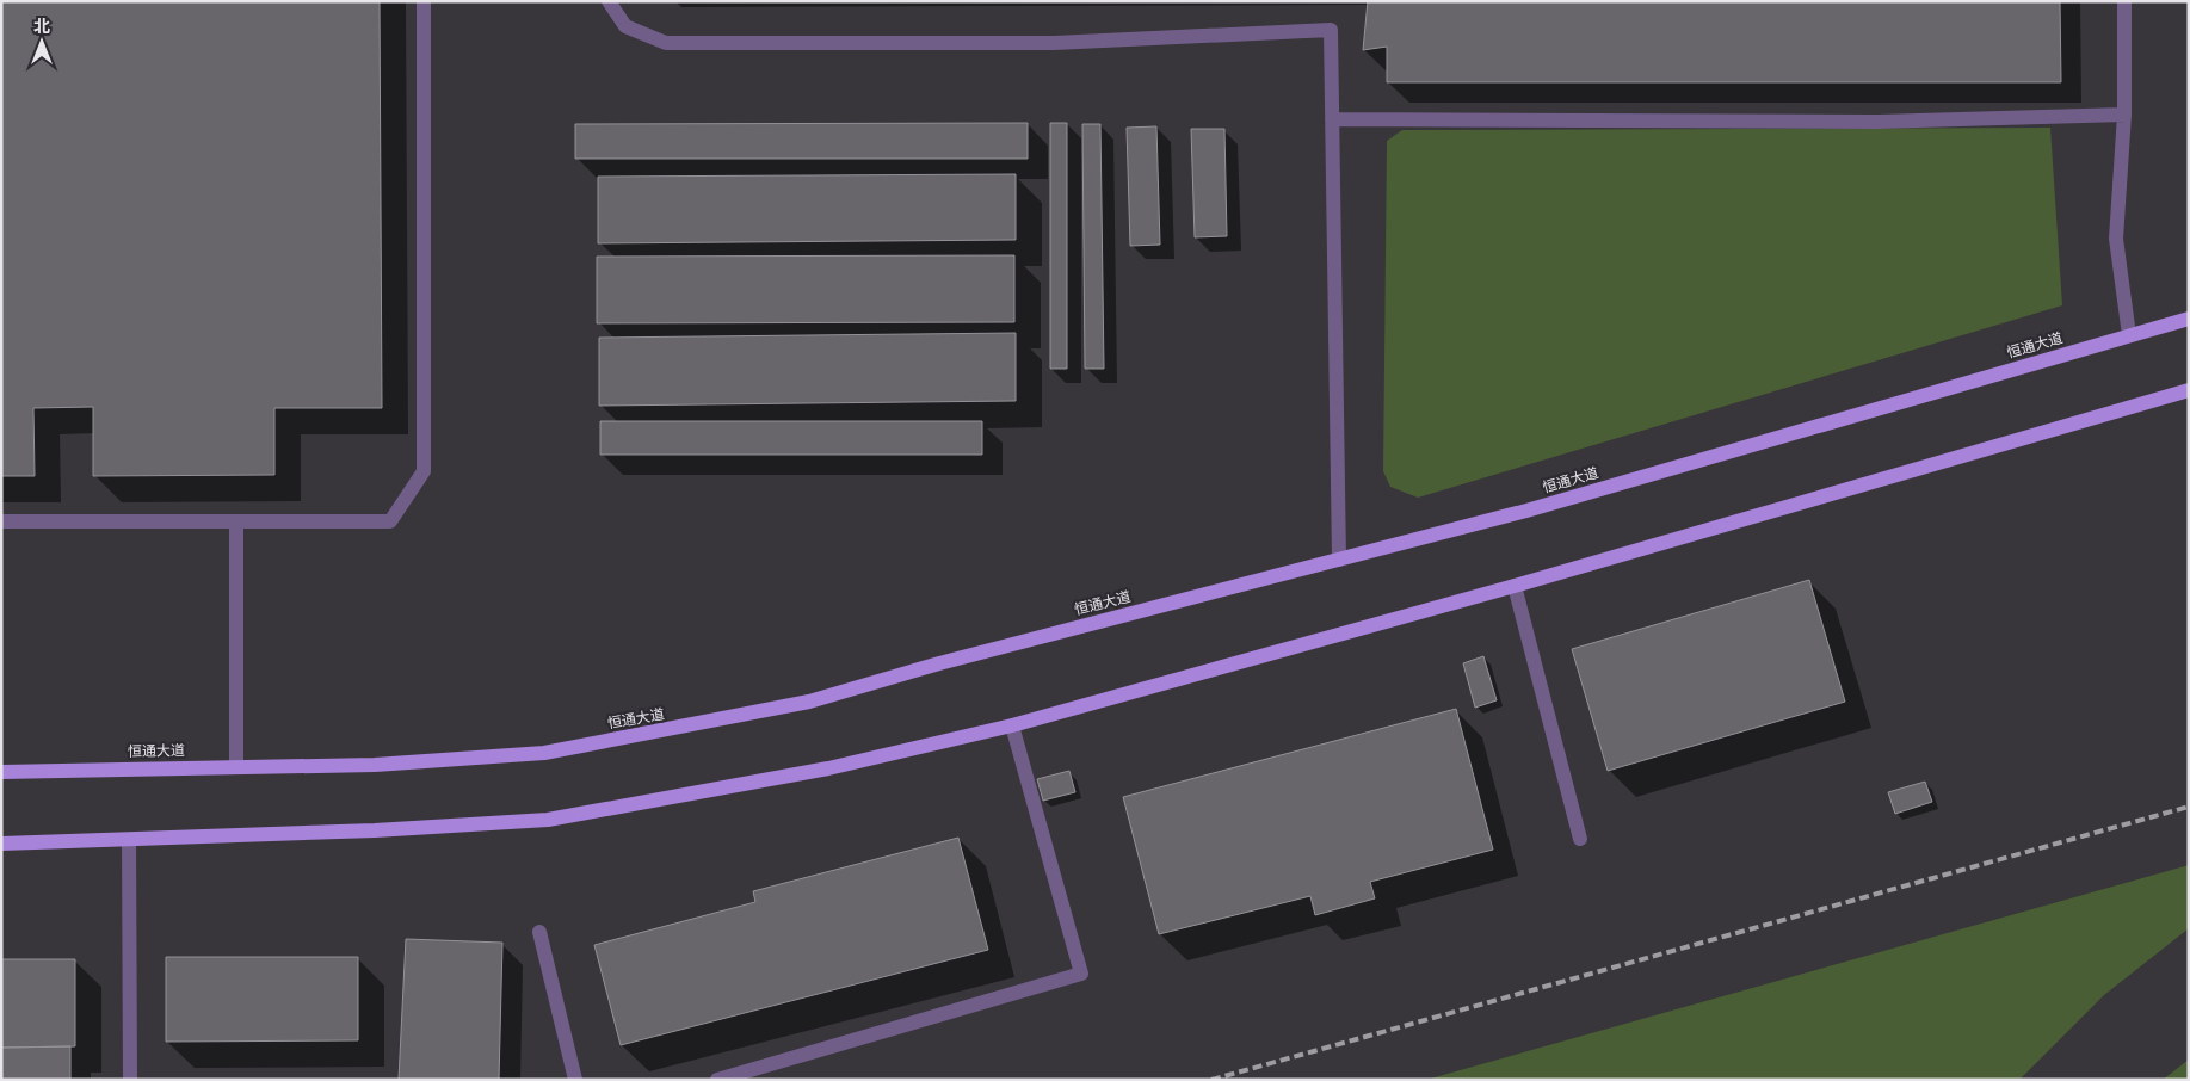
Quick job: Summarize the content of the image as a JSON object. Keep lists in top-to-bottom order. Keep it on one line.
{"streets":{"main road":["恒通大道"]},"north":"top"}
